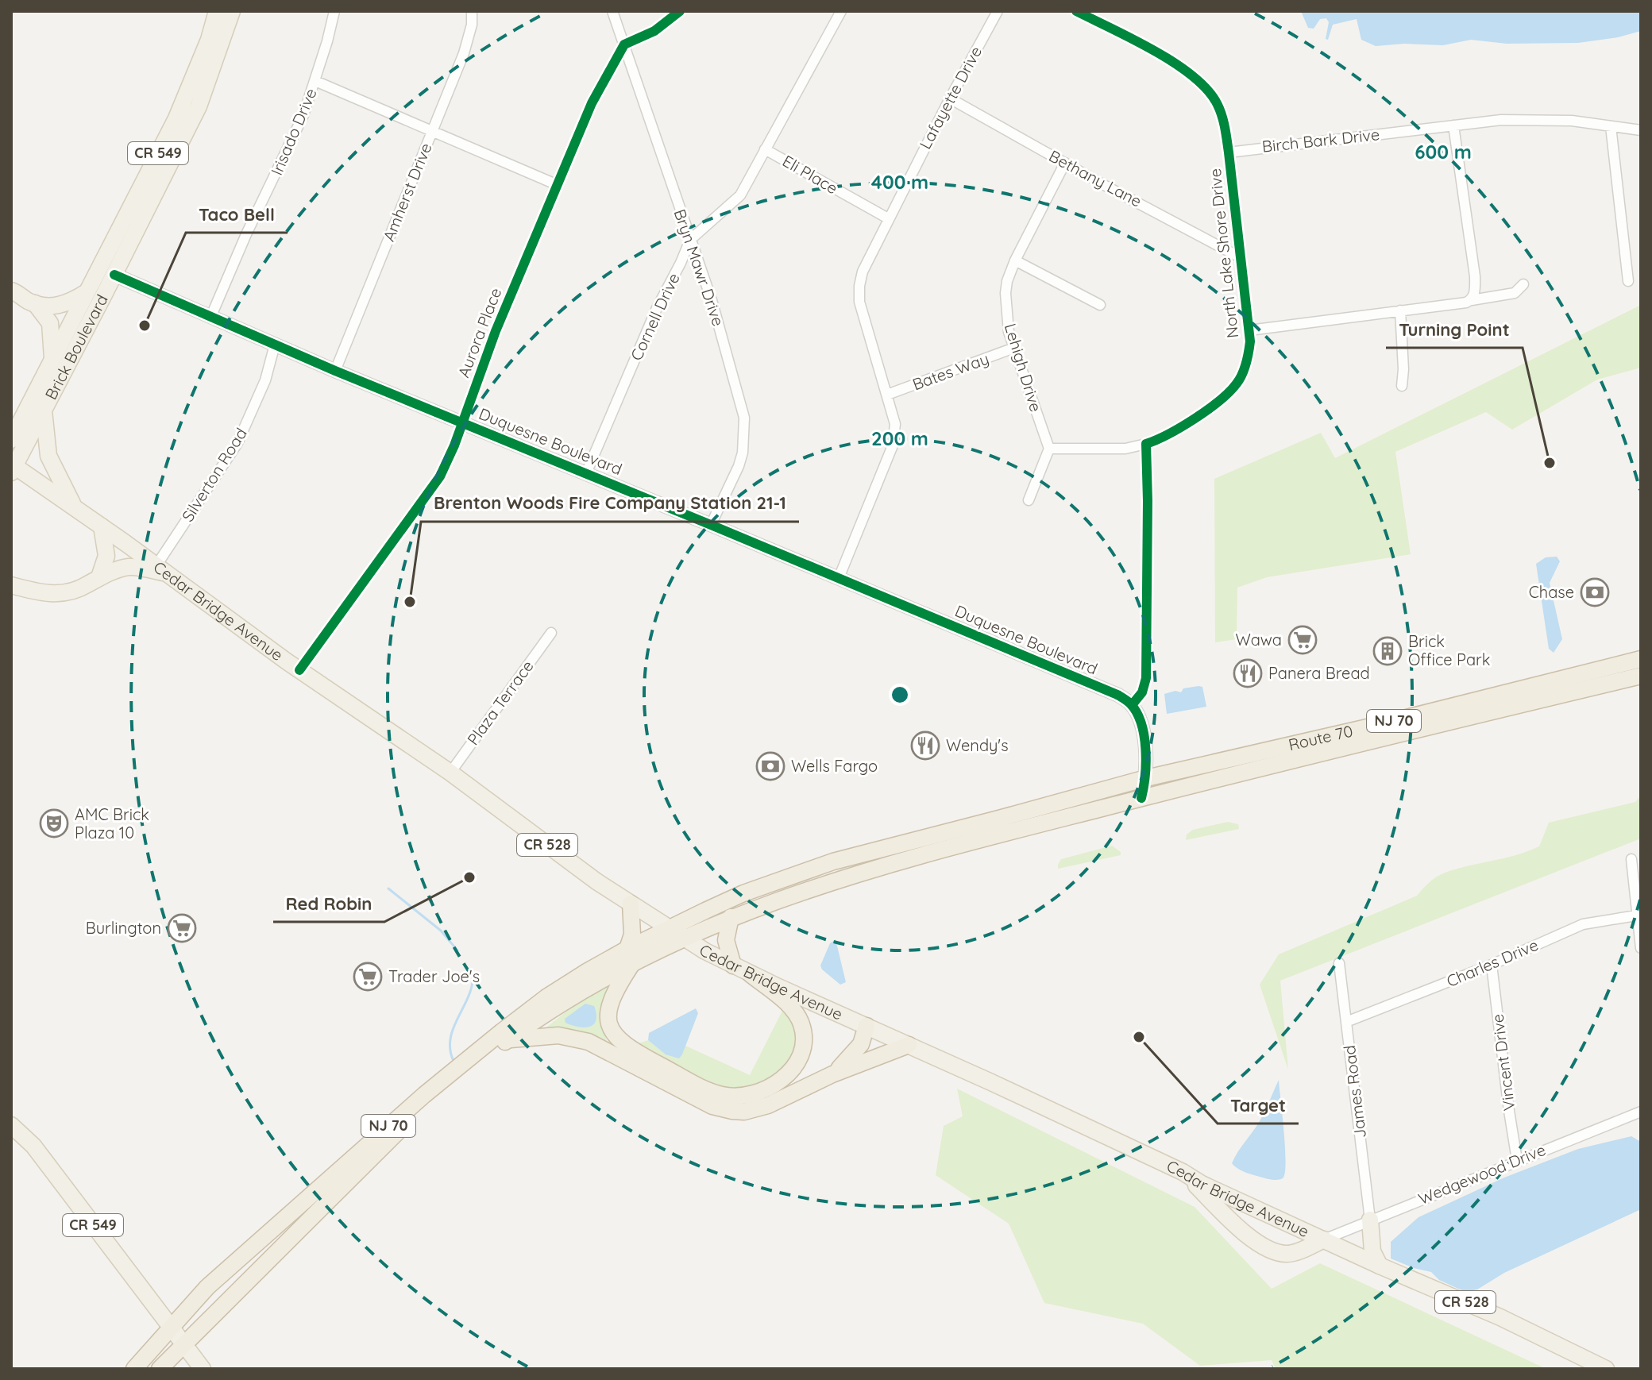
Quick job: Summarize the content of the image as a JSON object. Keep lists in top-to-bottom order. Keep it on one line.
{"streets":{"highway":["NJ 70","Route 70"],"main road":["CR 549","Brick Boulevard","Cedar Bridge Avenue","CR 528"],"street":["Lafayette Drive","Irisado Drive","Birch Bark Drive","Eli Place","Bethany Lane","Amherst Drive","North Lake Shore Drive","Bryn Mawr Drive","Cornell Drive","Aurora Place","Lehigh Drive","Bates Way","Duquesne Boulevard","Silverton Road","Plaza Terrace","Charles Drive","Vincent Drive","James Road","Wedgewood Drive"]},"crossings":[["Lafayette Drive","Eli Place"],["Lafayette Drive","Bethany Lane"],["Lafayette Drive","Bates Way"],["Lafayette Drive","Duquesne Boulevard"],["Irisado Drive","Duquesne Boulevard"],["Birch Bark Drive","North Lake Shore Drive"],["CR 549","NJ 70"],["Eli Place","Cornell Drive"],["Bethany Lane","North Lake Shore Drive"],["Bethany Lane","Lehigh Drive"],["Amherst Drive","Duquesne Boulevard"],["Bryn Mawr Drive","Cornell Drive"],["Bryn Mawr Drive","Aurora Place"],["Bryn Mawr Drive","Duquesne Boulevard"],["Cornell Drive","Duquesne Boulevard"],["Aurora Place","Duquesne Boulevard"],["Aurora Place","Cedar Bridge Avenue"],["Brick Boulevard","Duquesne Boulevard"],["Brick Boulevard","Cedar Bridge Avenue"],["Lehigh Drive","Bates Way"],["Duquesne Boulevard","Silverton Road"],["Silverton Road","Cedar Bridge Avenue"],["Cedar Bridge Avenue","Plaza Terrace"],["Cedar Bridge Avenue","NJ 70"],["Cedar Bridge Avenue","Wedgewood Drive"],["NJ 70","Route 70"],["Charles Drive","Vincent Drive"],["Charles Drive","James Road"],["Vincent Drive","Wedgewood Drive"],["James Road","Wedgewood Drive"]],"places":{"other":["Taco Bell","Turning Point","Brenton Woods Fire Company Station 21-1","Red Robin","Target"],"bank":["Chase","Wells Fargo"],"supermarket":["Wawa","Burlington","Trader Joe's"],"building":["Brick Office Park"],"restaurant":["Panera Bread","Wendy's"],"theatre":["AMC Brick Plaza 10"]},"rings":["600 m","400 m","200 m"]}
